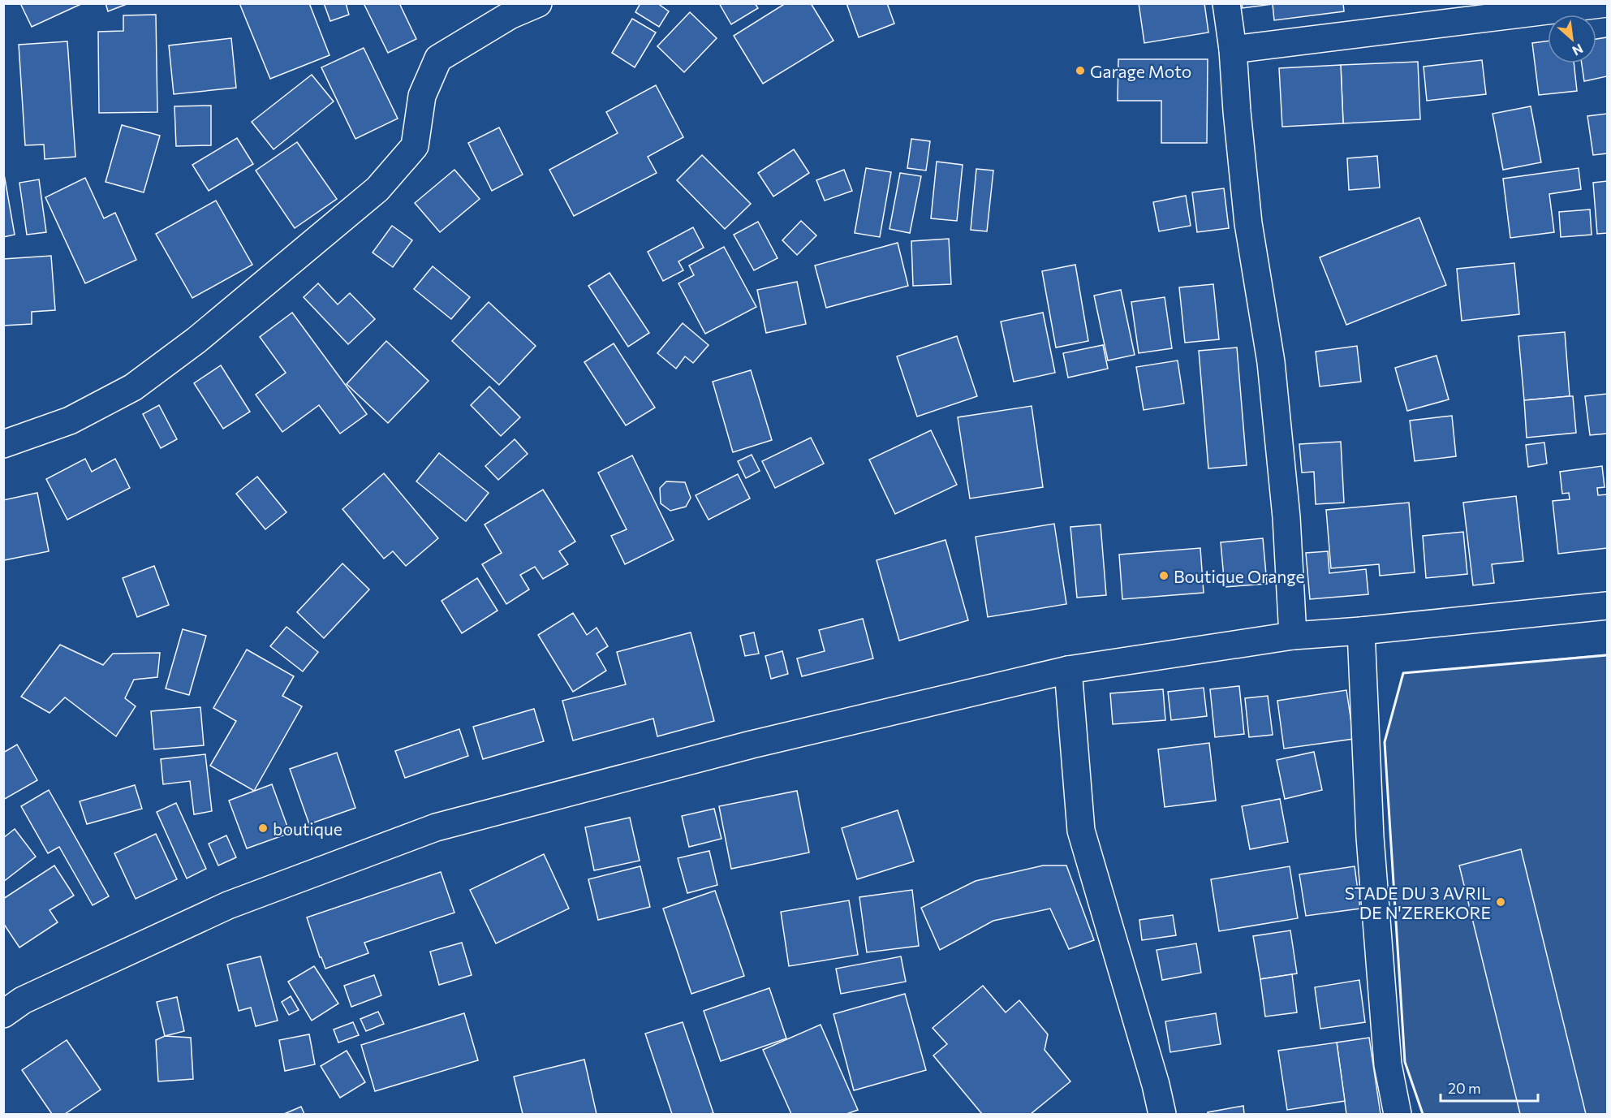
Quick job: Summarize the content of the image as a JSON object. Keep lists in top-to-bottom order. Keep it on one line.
{"places":["Garage Moto","Boutique Orange","boutique","STADE DU 3 AVRIL DE N'ZEREKORE"],"scale_bar":"20 m","north":"bottom right"}
